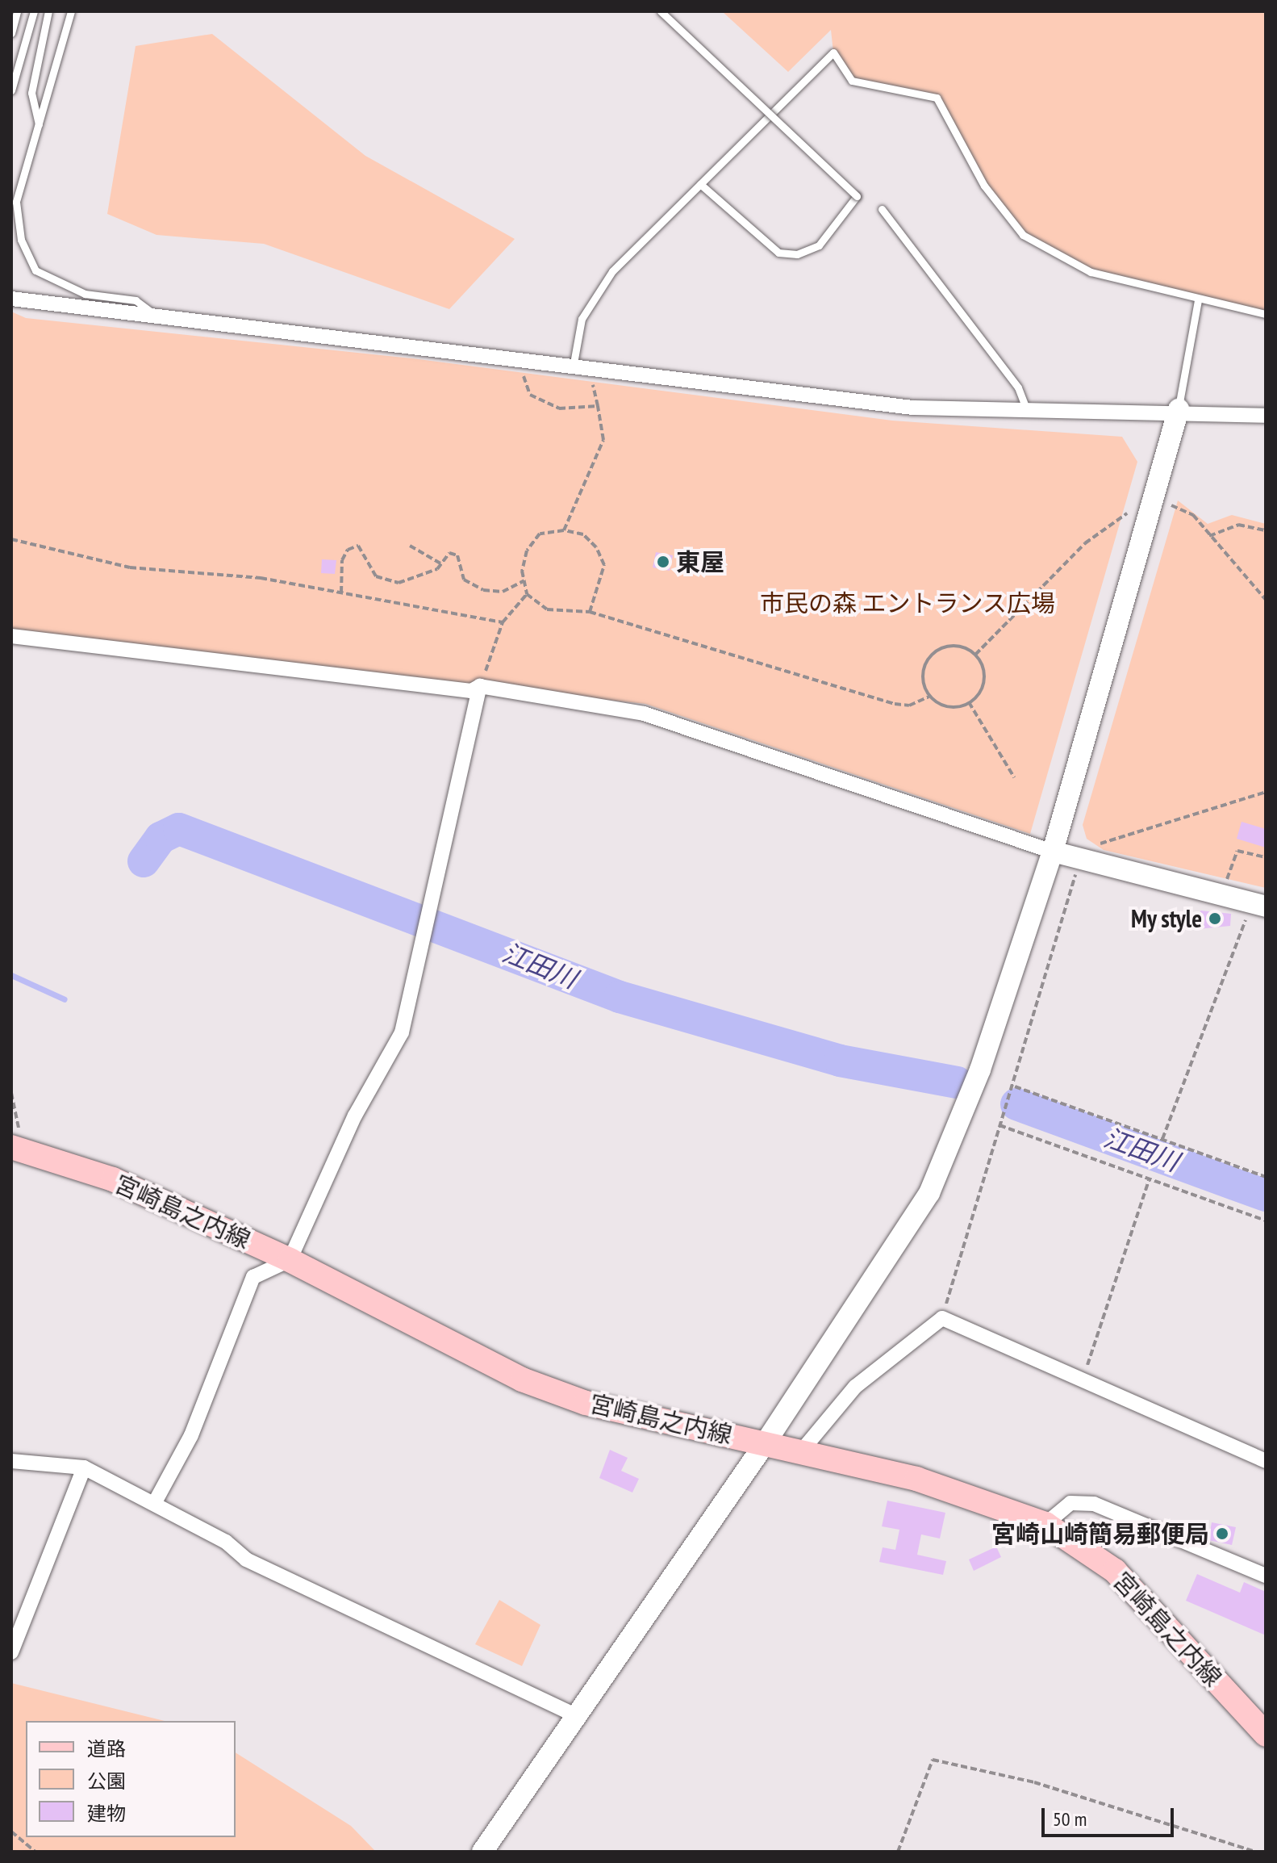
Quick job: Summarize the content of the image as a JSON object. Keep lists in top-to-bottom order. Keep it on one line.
{"streets":{"main road":["宮崎島之内線"]},"water":["江田川"],"parks":["市民の森 エントランス広場"],"places":["東屋","My style","宮崎山崎簡易郵便局"],"legend":["道路","公園","建物"],"scale_bar":"50 m"}
